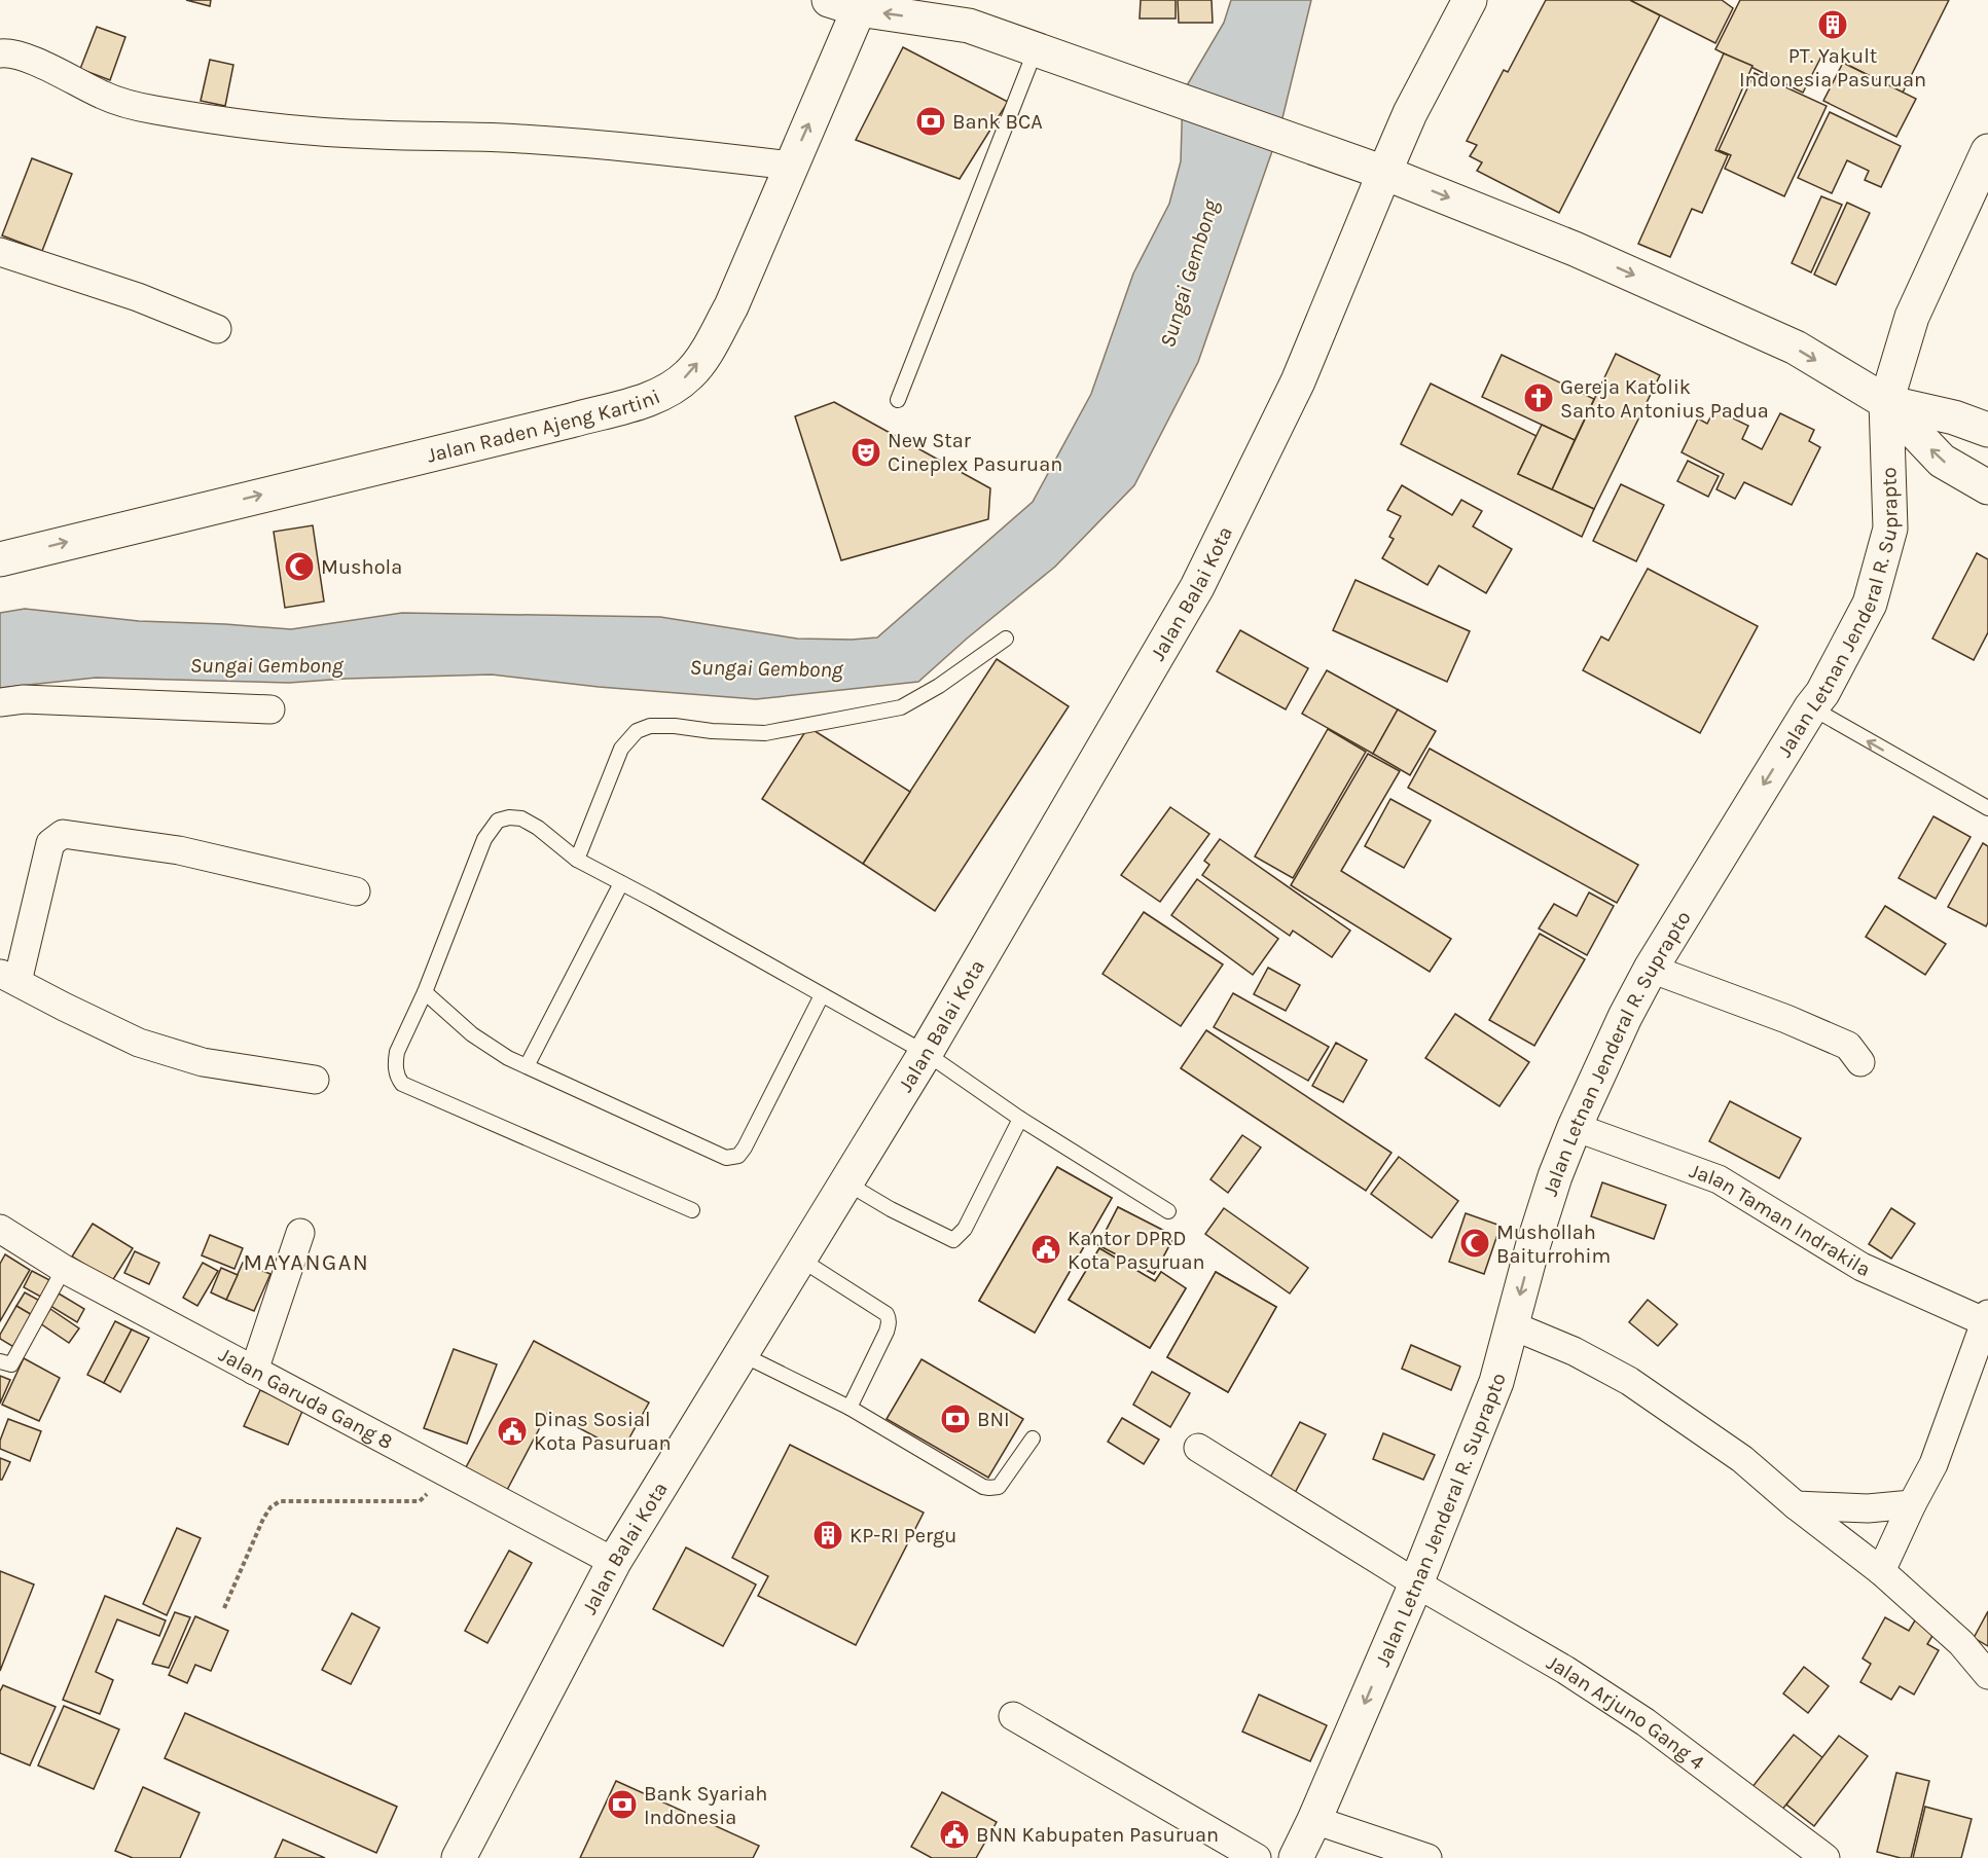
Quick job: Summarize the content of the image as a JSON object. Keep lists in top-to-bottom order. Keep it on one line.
{"streets":{"main road":["Jalan Raden Ajeng Kartini","Jalan Balai Kota","Jalan Letnan Jenderal R. Suprapto"],"street":["Jalan Taman Indrakila","Jalan Garuda Gang 8","Jalan Arjuno Gang 4"]},"crossings":[["Jalan Balai Kota","Jalan Garuda Gang 8"],["Jalan Letnan Jenderal R. Suprapto","Jalan Taman Indrakila"],["Jalan Letnan Jenderal R. Suprapto","Jalan Arjuno Gang 4"]],"one_way":["Jalan Raden Ajeng Kartini","Jalan Letnan Jenderal R. Suprapto"],"districts":["MAYANGAN"],"water":["Sungai Gembong"],"places":{"building":["PT. Yakult Indonesia Pasuruan","KP-RI Pergu"],"bank":["Bank BCA","BNI","Bank Syariah Indonesia"],"church":["Gereja Katolik Santo Antonius Padua"],"theatre":["New Star Cineplex Pasuruan"],"mosque":["Mushola","Mushollah Baiturrohim"],"public building":["Kantor DPRD Kota Pasuruan","Dinas Sosial Kota Pasuruan","BNN Kabupaten Pasuruan"]}}
